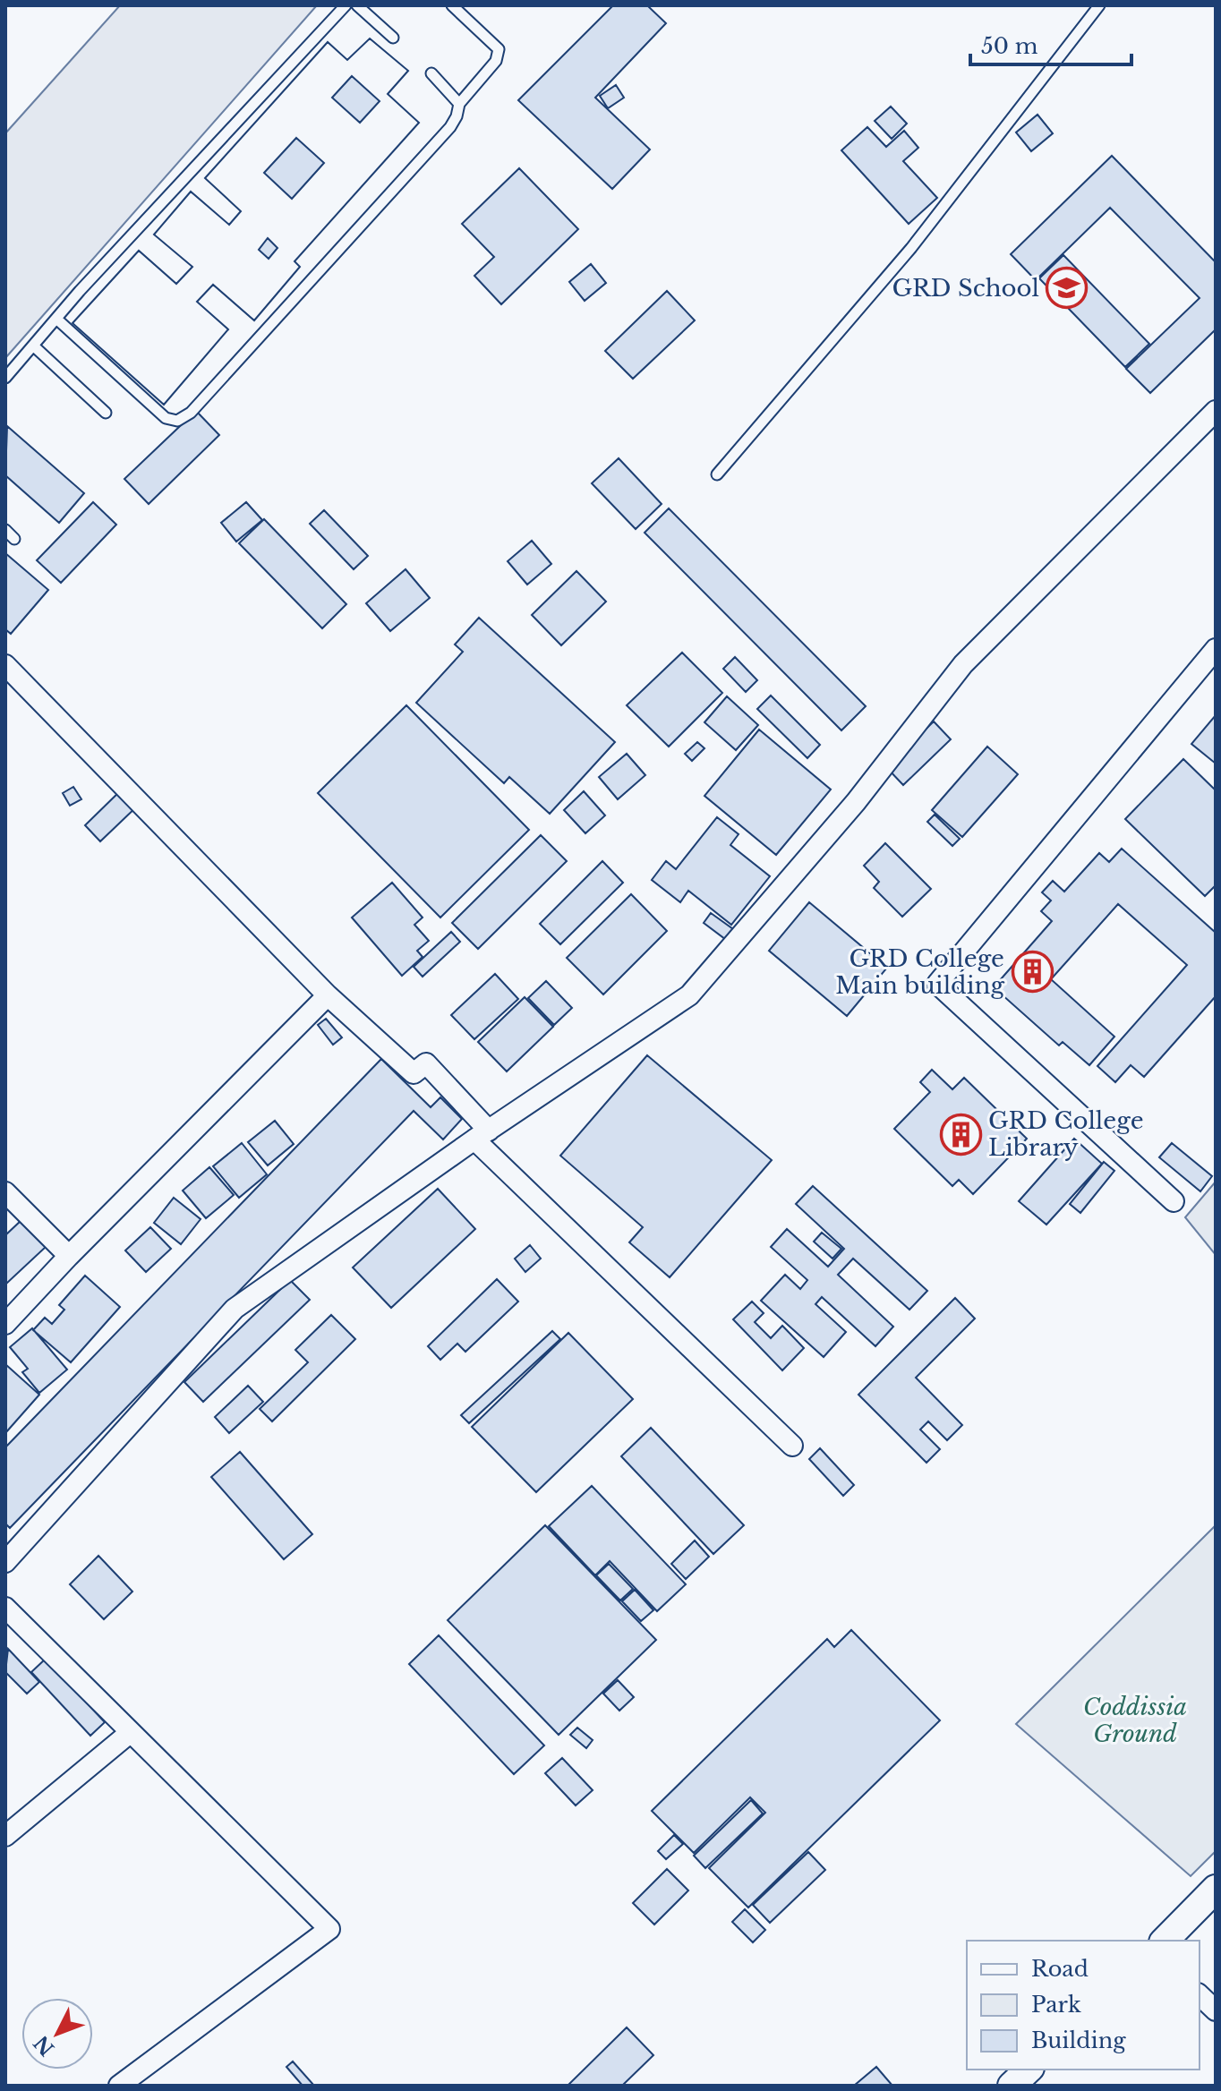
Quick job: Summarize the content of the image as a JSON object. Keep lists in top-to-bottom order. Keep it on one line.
{"parks":["Coddissia Ground"],"places":{"school or university":["GRD School"],"building":["GRD College Main building","GRD College Library"]},"legend":["Road","Park","Building"],"scale_bar":"50 m","north":"bottom left"}
